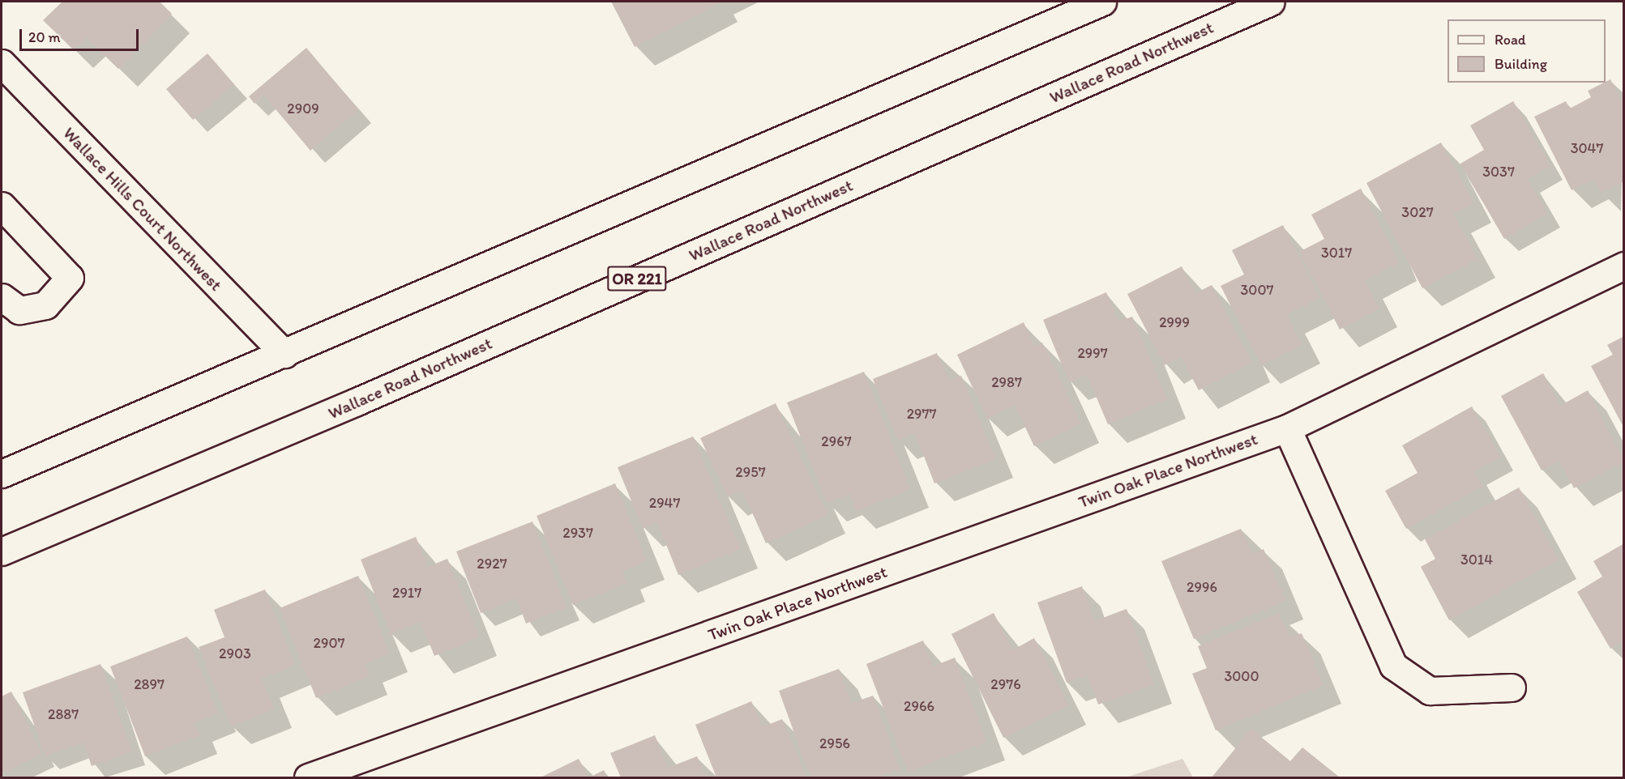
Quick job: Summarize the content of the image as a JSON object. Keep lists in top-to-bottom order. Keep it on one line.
{"streets":{"main road":["Wallace Road Northwest","Wallace Hills Court Northwest","OR 221","Twin Oak Place Northwest"]},"house_numbers":["2909","3047","3037","3027","3017","3007","2999","2997","2987","2977","2967","2957","2947","2937","3014","2927","2996","2917","2907","2903","3000","2897","2976","2966","2887","2956"],"legend":["Road","Building"],"scale_bar":"20 m"}
